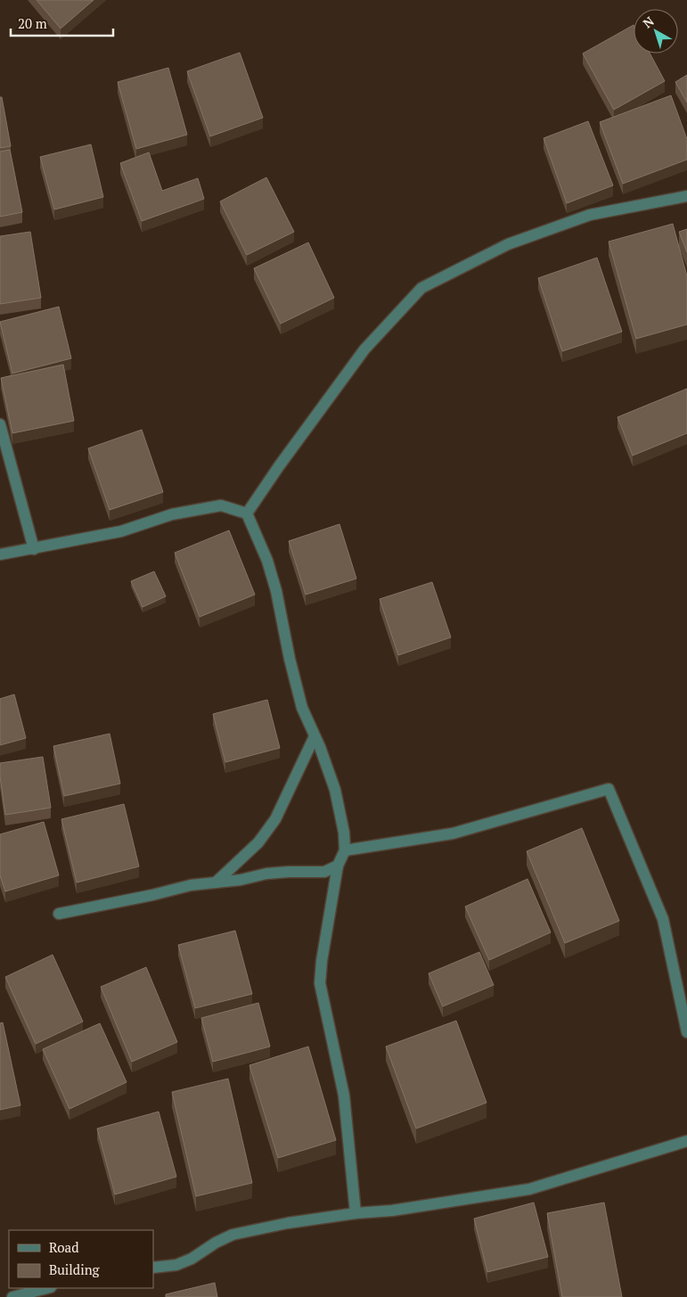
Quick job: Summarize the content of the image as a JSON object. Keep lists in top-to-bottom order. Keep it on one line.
{"legend":["Road","Building"],"scale_bar":"20 m","north":"top left"}
